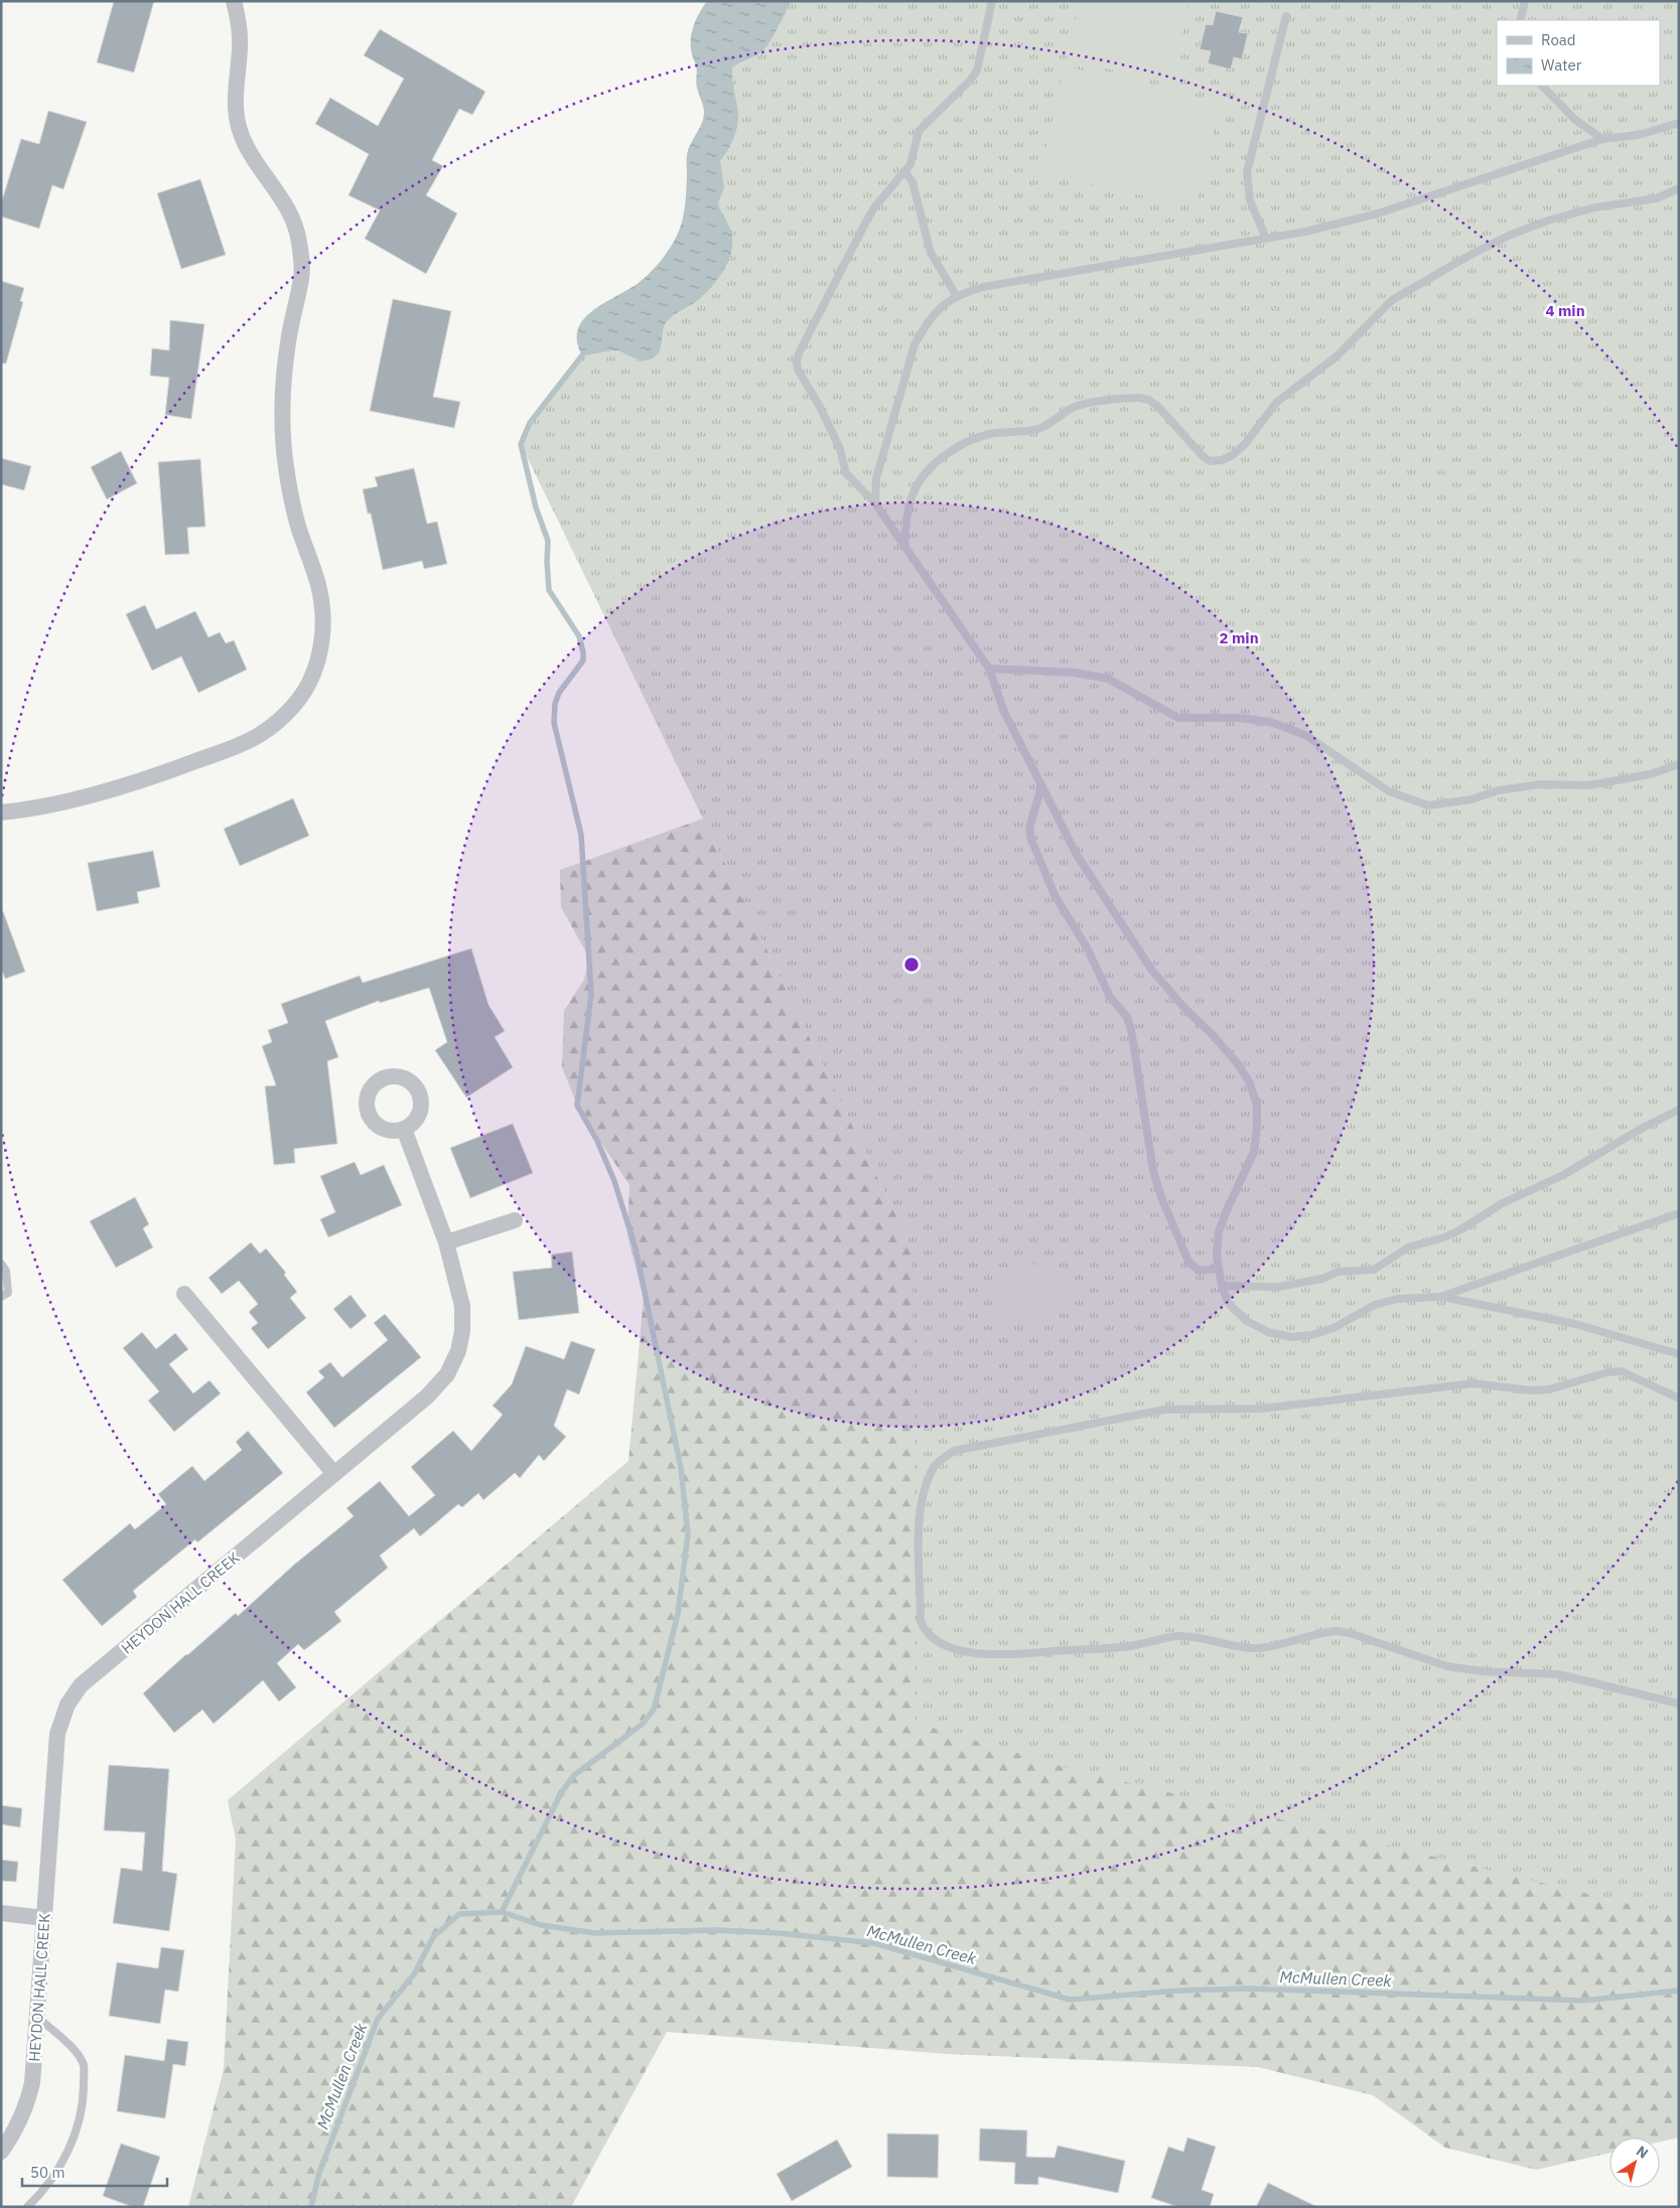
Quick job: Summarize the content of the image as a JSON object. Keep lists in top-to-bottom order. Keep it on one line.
{"streets":{"street":["HEYDON HALL CREEK"]},"water":["McMullen Creek"],"legend":["Road","Water"],"scale_bar":"50 m","north":"top right","rings":["4 min","2 min"]}
